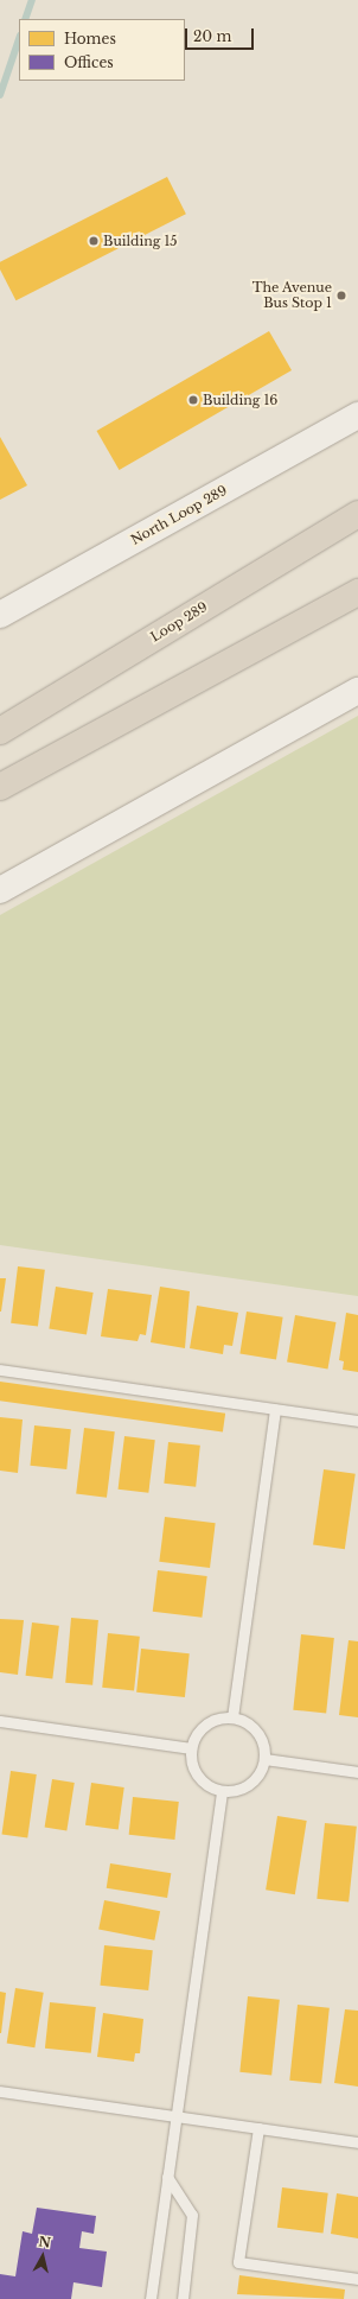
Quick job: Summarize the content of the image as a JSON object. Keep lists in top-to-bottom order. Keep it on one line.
{"streets":{"highway":["Loop 289"],"main road":["North Loop 289"]},"places":["Building 15","The Avenue Bus Stop 1","Building 16"],"legend":["Homes","Offices"],"scale_bar":"20 m","north":"top"}
